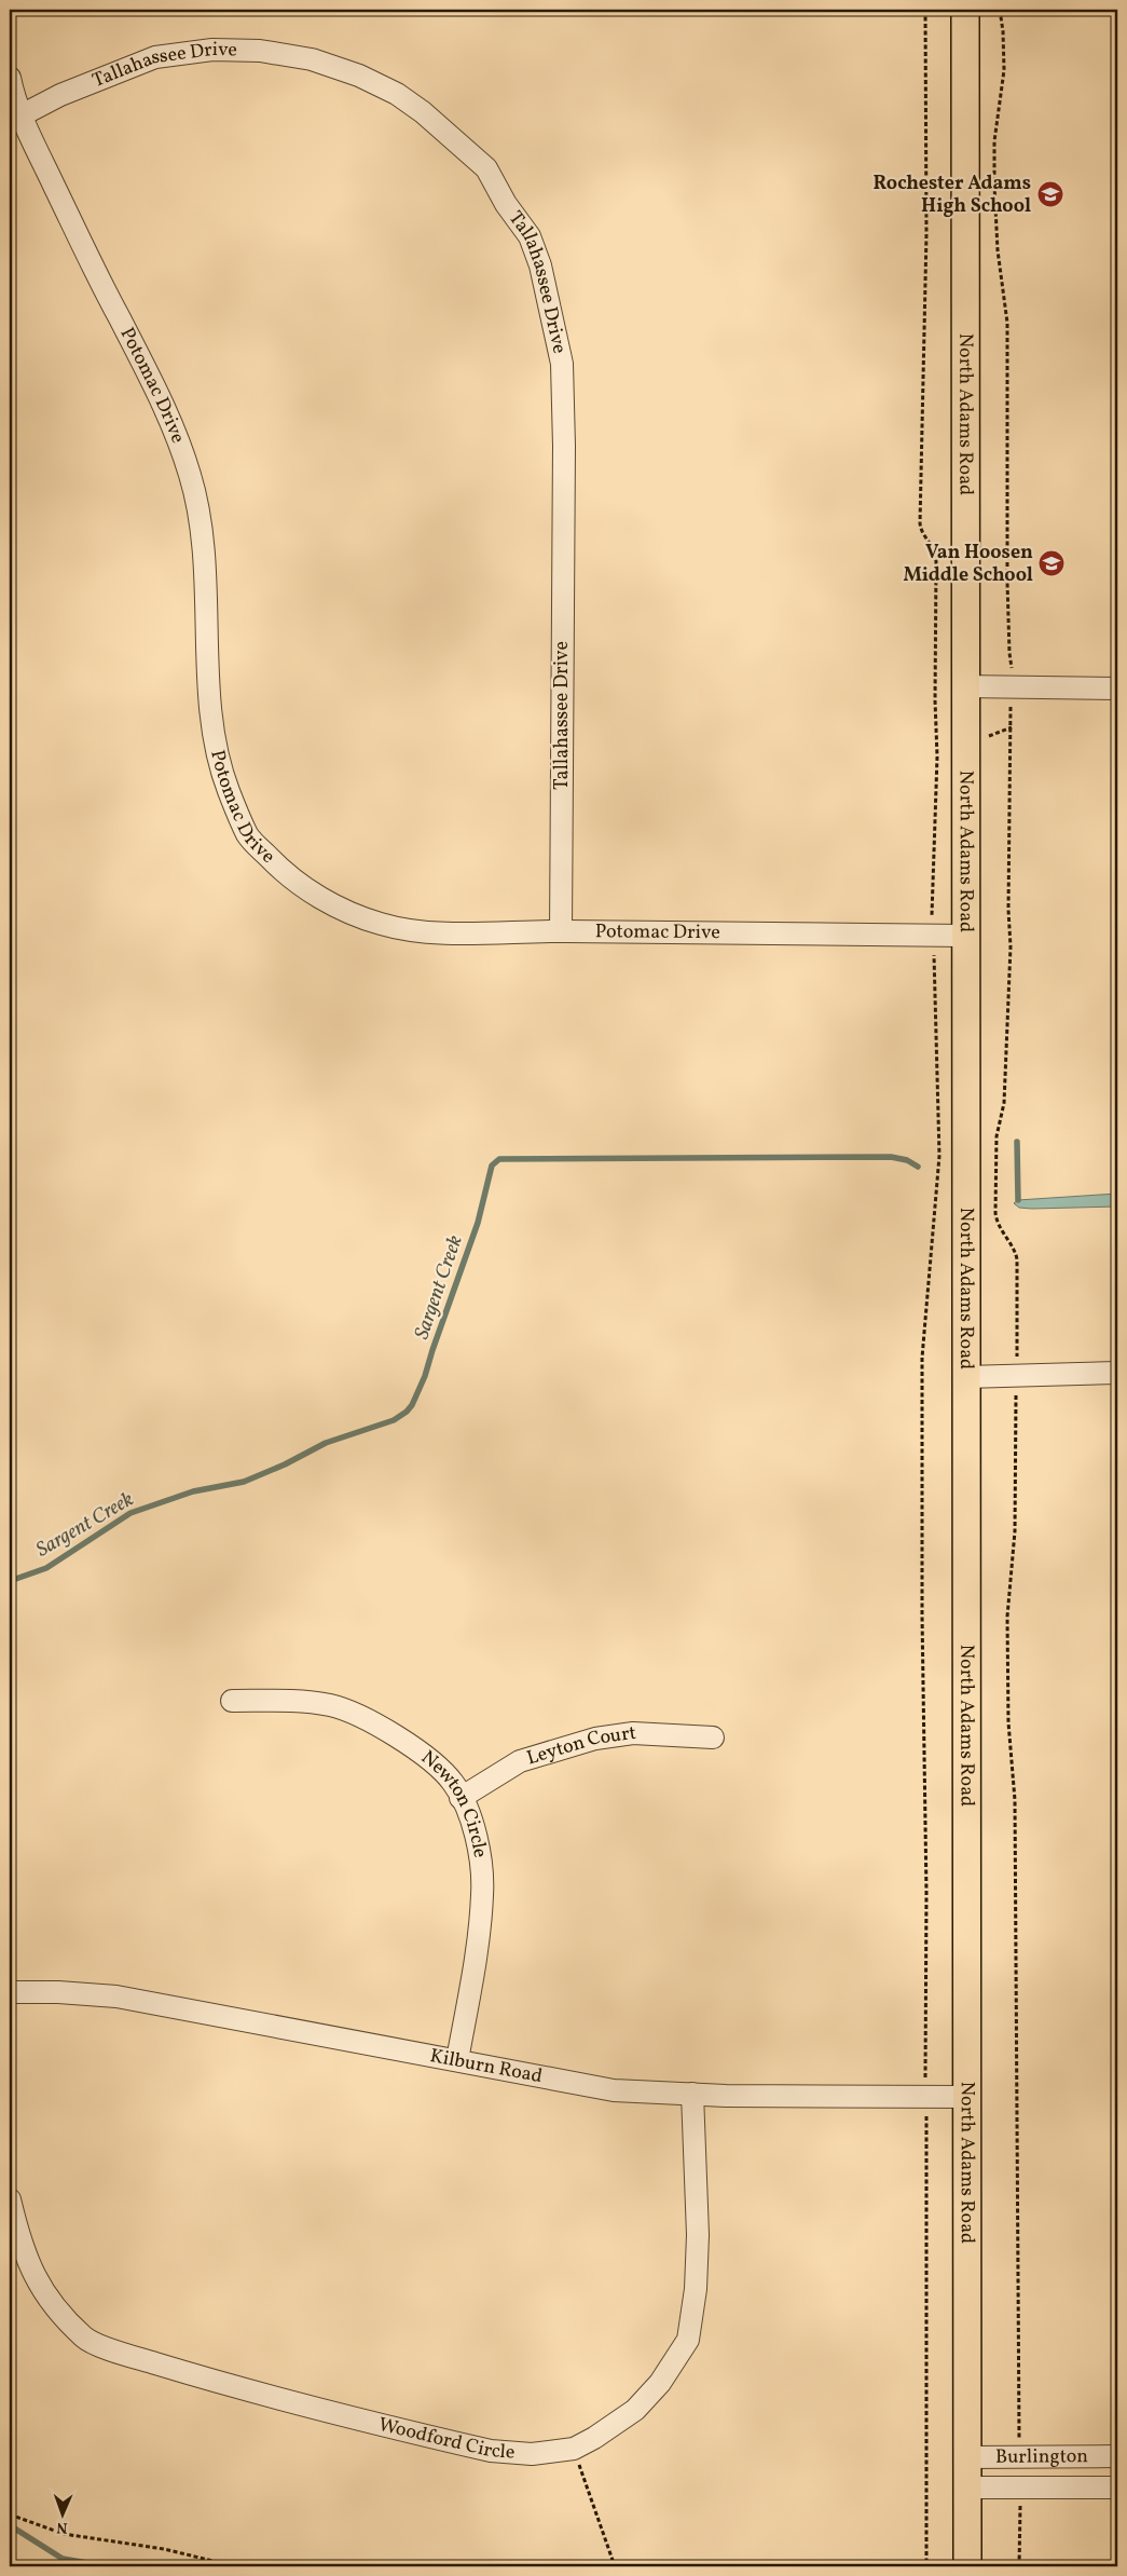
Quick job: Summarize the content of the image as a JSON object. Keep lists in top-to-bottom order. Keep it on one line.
{"streets":{"main road":["North Adams Road"],"street":["Tallahassee Drive","Potomac Drive","Leyton Court","Newton Circle","Kilburn Road","Woodford Circle","Burlington"]},"crossings":[["Tallahassee Drive","Potomac Drive"],["Potomac Drive","North Adams Road"],["North Adams Road","Kilburn Road"],["North Adams Road","Burlington"],["Leyton Court","Newton Circle"],["Newton Circle","Kilburn Road"],["Kilburn Road","Woodford Circle"]],"water":["Sargent Creek"],"places":{"school or university":["Rochester Adams High School","Van Hoosen Middle School"]},"north":"bottom"}
